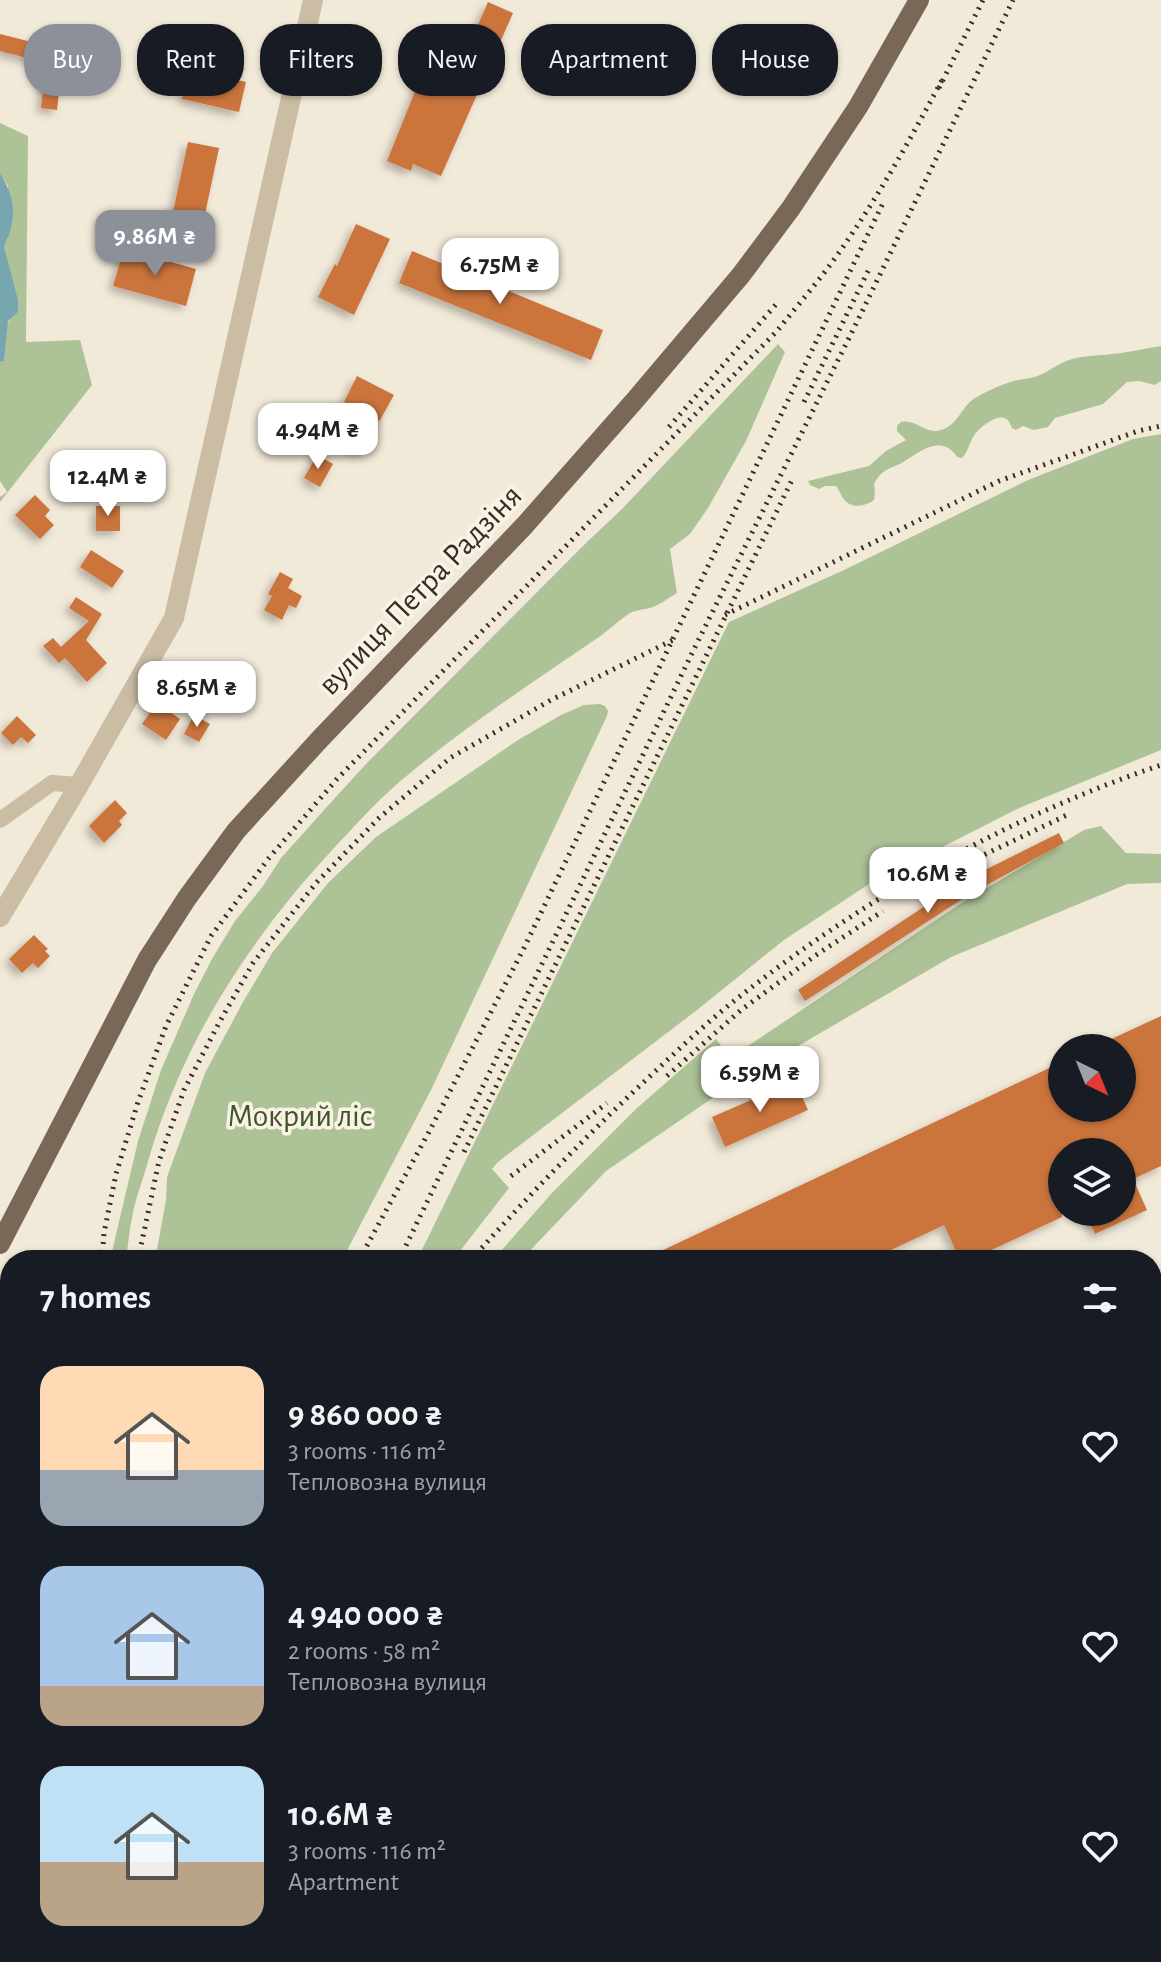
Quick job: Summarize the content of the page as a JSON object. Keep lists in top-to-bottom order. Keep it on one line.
{"streets":{"main road":["вулиця Петра Радзіня"]},"parks":["Мокрий ліс"],"north":"bottom right","page":{"chip":["Buy","Rent","Filters","New","Apartment","House"],"price":["9.86M ₴","6.75M ₴","4.94M ₴","12.4M ₴","8.65M ₴","10.6M ₴","6.59M ₴"],"heading":"7 homes","list":[{"name":"9 860 000 ₴","note":"3 rooms · 116 m² · Тепловозна вулиця"},{"name":"4 940 000 ₴","note":"2 rooms · 58 m² · Тепловозна вулиця"},{"name":"10.6M ₴","note":"3 rooms · 116 m² · Apartment"}]}}
